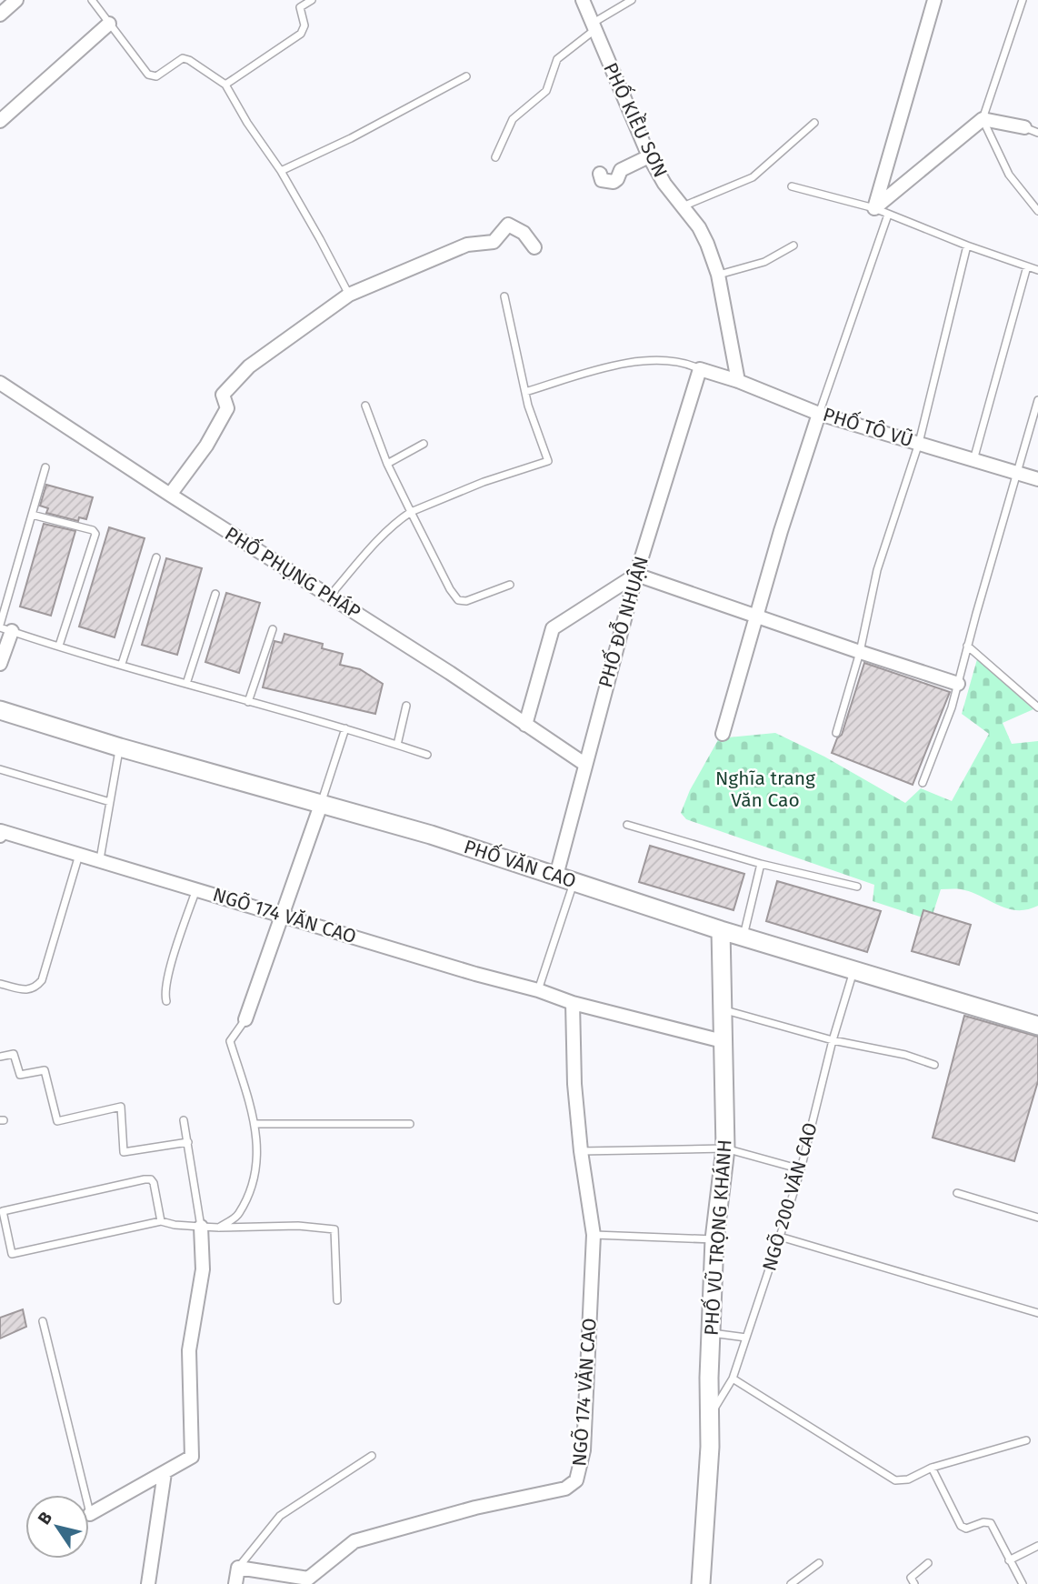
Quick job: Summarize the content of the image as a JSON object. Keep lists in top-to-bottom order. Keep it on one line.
{"streets":{"street":["PHỐ KIỀU SƠN","PHỐ TÔ VŨ","PHỐ PHỤNG PHÁP","PHỐ ĐỖ NHUẬN","PHỐ VĂN CAO","NGÕ 174 VĂN CAO","PHỐ VŨ TRỌNG KHÁNH"],"lane":["NGÕ 200 VĂN CAO"]},"crossings":[["PHỐ KIỀU SƠN","PHỐ TÔ VŨ"],["PHỐ TÔ VŨ","PHỐ ĐỖ NHUẬN"],["PHỐ PHỤNG PHÁP","PHỐ ĐỖ NHUẬN"],["PHỐ ĐỖ NHUẬN","PHỐ VĂN CAO"],["PHỐ VĂN CAO","NGÕ 200 VĂN CAO"],["PHỐ VĂN CAO","PHỐ VŨ TRỌNG KHÁNH"],["NGÕ 174 VĂN CAO","PHỐ VŨ TRỌNG KHÁNH"],["NGÕ 200 VĂN CAO","PHỐ VŨ TRỌNG KHÁNH"]],"parks":["Nghĩa trang Văn Cao"],"north":"top left"}
